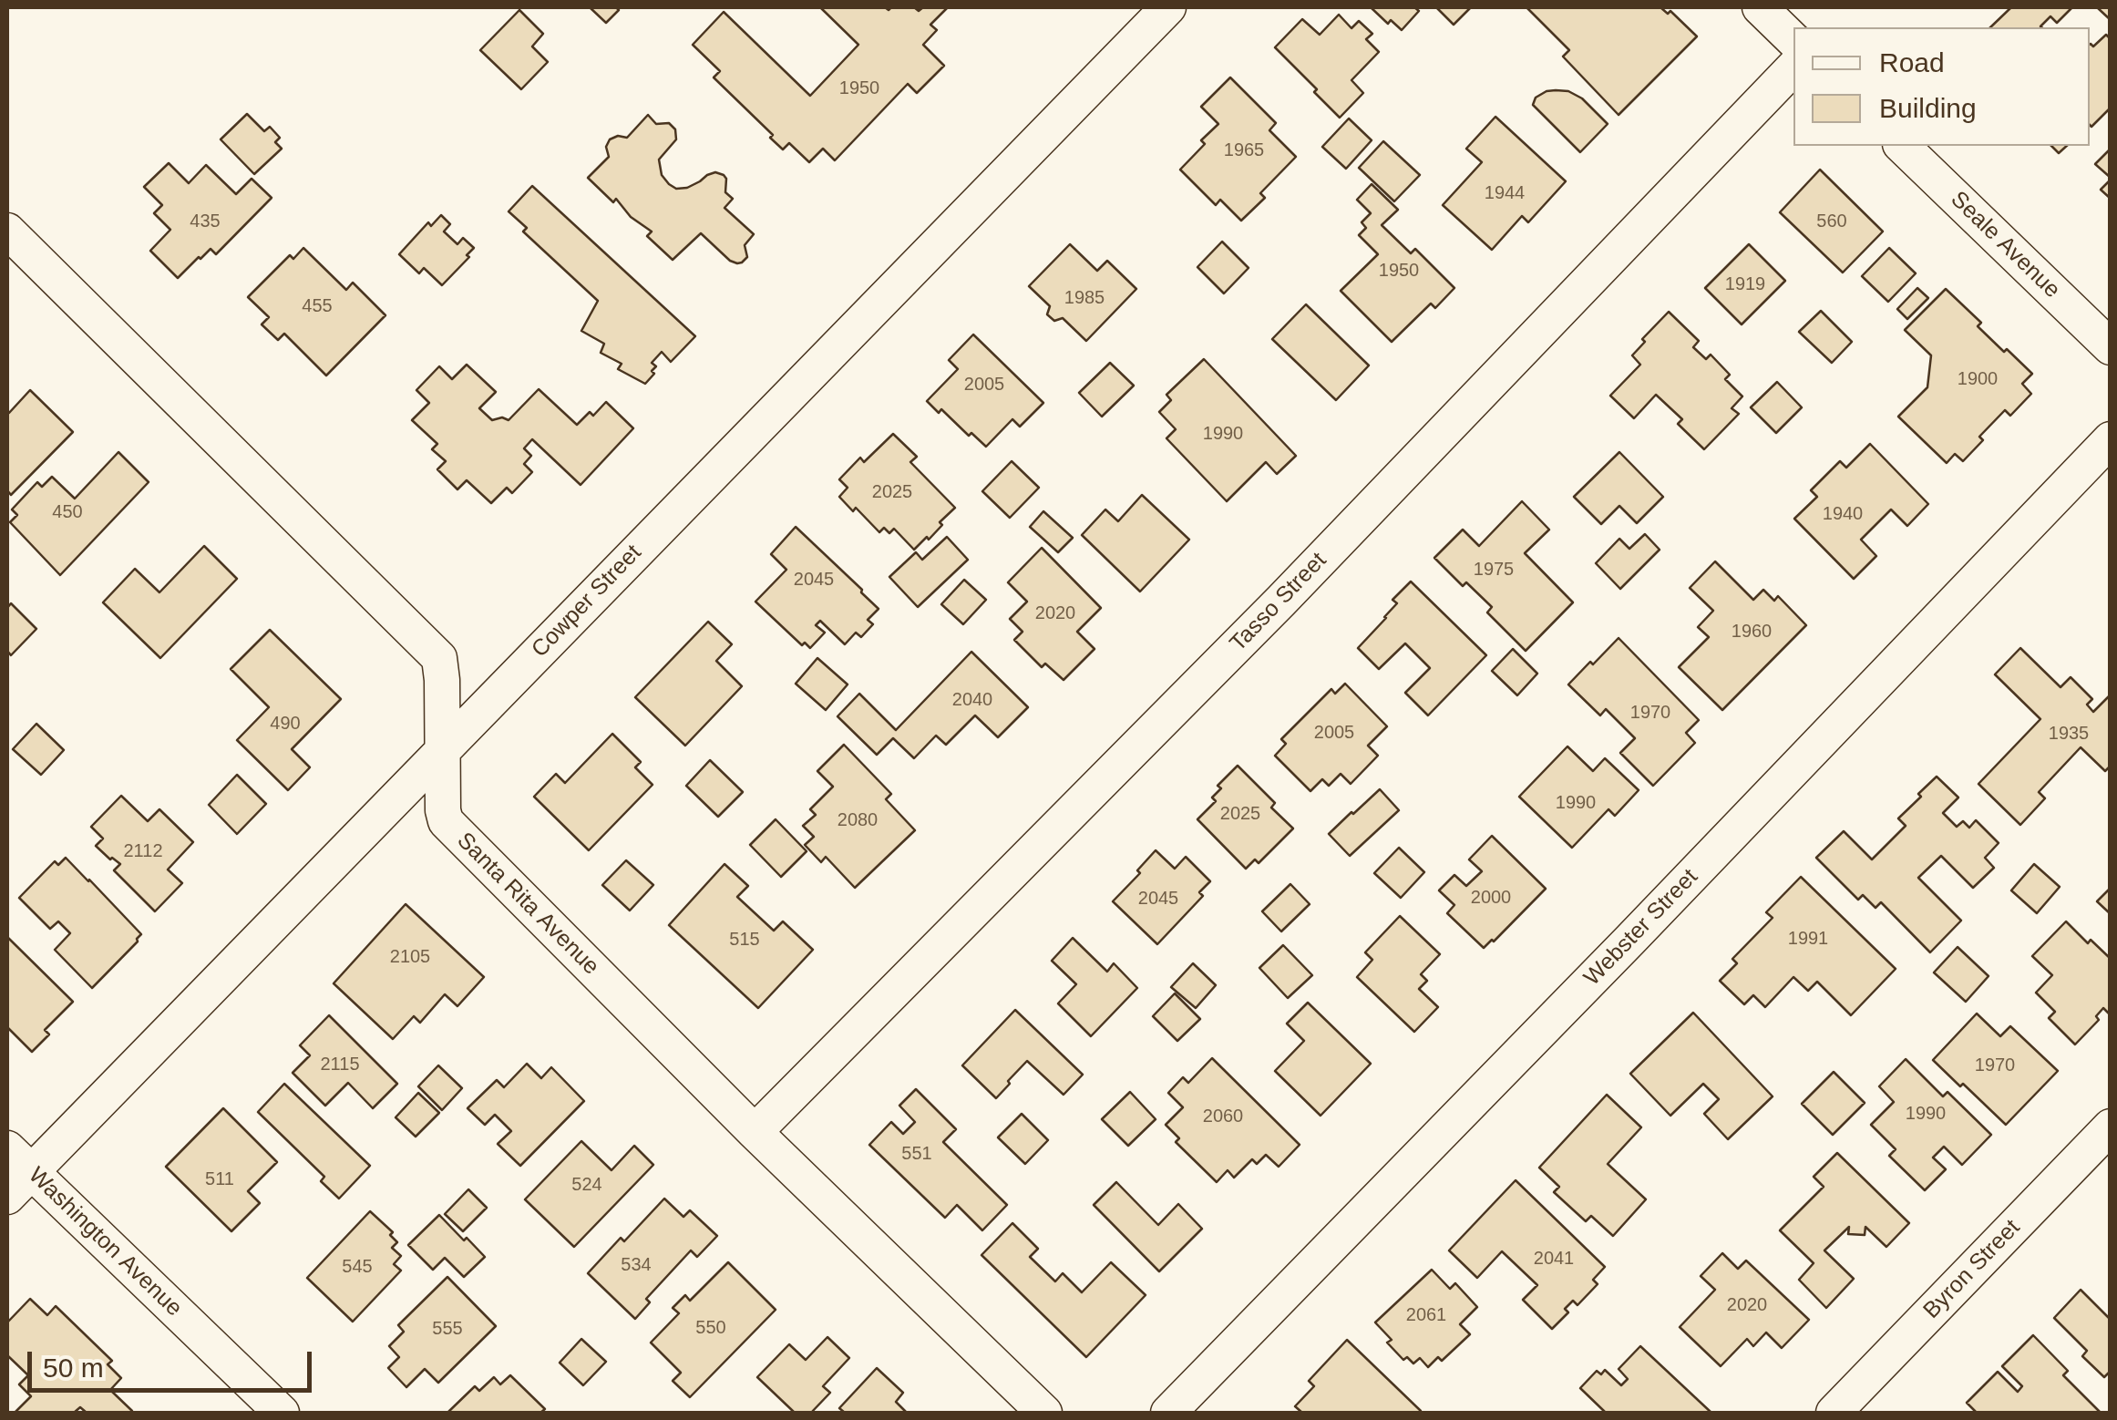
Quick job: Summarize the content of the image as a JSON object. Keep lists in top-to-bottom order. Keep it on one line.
{"streets":{"street":["Seale Avenue","Cowper Street","Tasso Street","Santa Rita Avenue","Webster Street","Washington Avenue","Byron Street"]},"crossings":[["Cowper Street","Santa Rita Avenue"],["Cowper Street","Washington Avenue"],["Tasso Street","Santa Rita Avenue"]],"house_numbers":["1950","1965","1944","435","560","1950","1919","1985","455","1900","2005","1990","2025","450","1940","1975","2045","2020","1960","2040","1970","490","2005","1935","1990","2025","2080","2112","2000","2045","1991","515","2105","2115","1970","1990","2060","551","511","524","2041","534","545","2020","2061","550","555"],"legend":["Road","Building"],"scale_bar":"50 m"}
